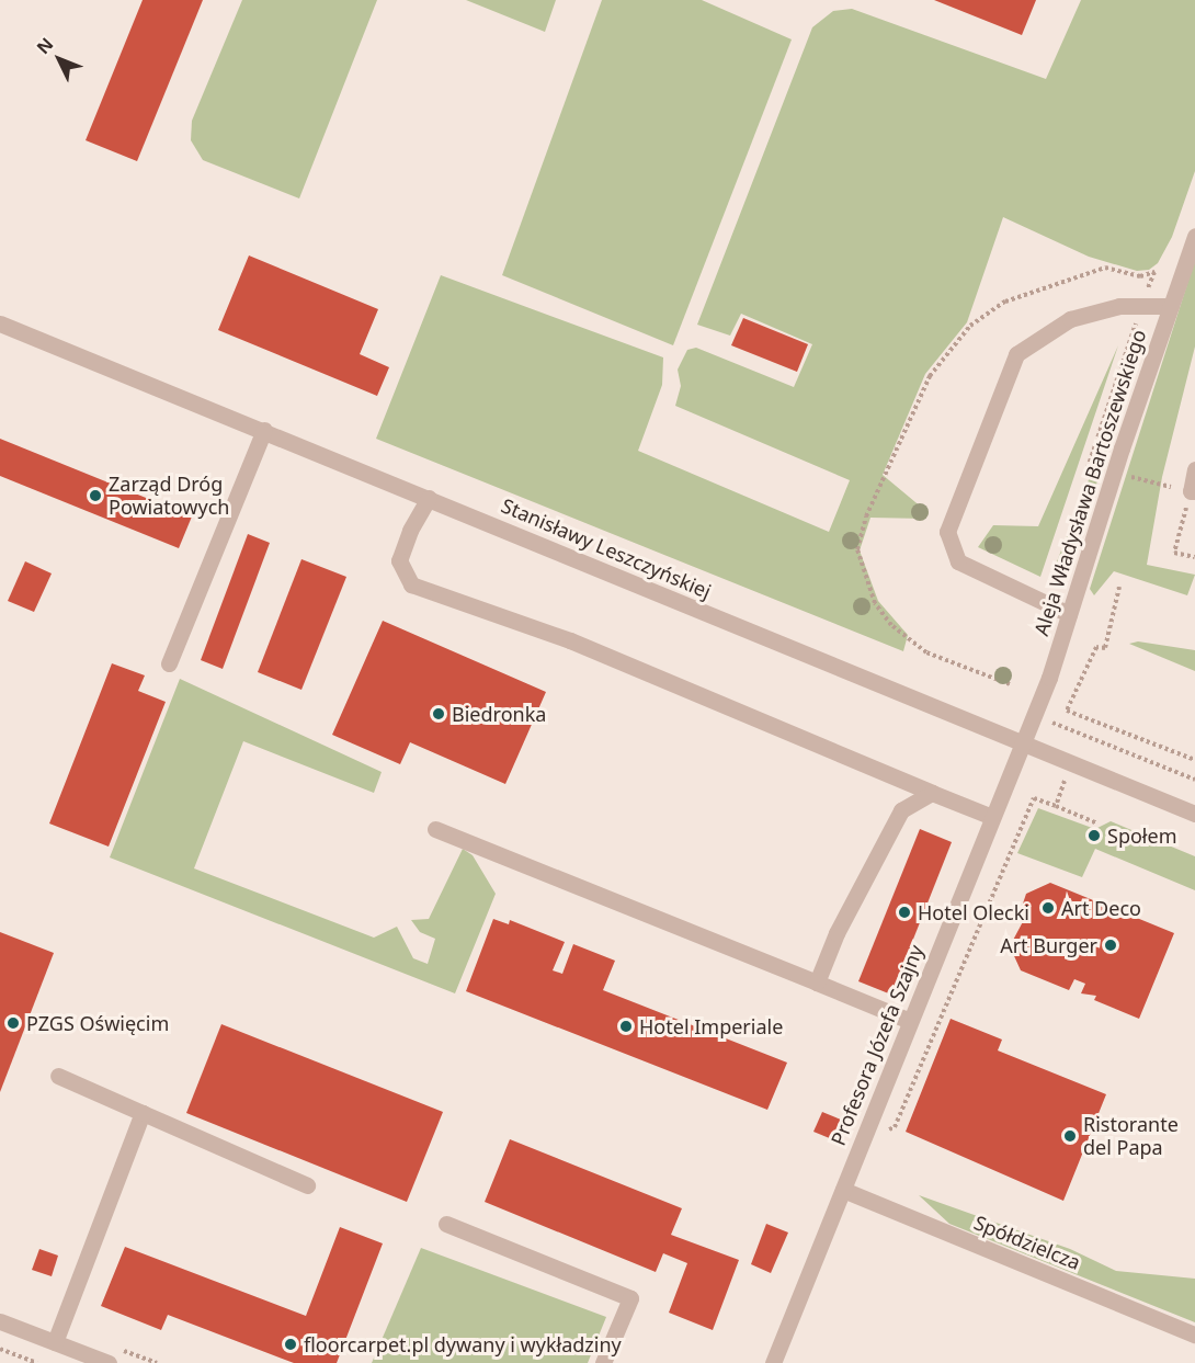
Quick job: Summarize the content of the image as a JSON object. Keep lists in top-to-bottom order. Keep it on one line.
{"streets":{"street":["Aleja Władysława Bartoszewskiego","Stanisławy Leszczyńskiej","Profesora Józefa Szajny","Spółdzielcza"]},"crossings":[["Aleja Władysława Bartoszewskiego","Stanisławy Leszczyńskiej"],["Aleja Władysława Bartoszewskiego","Profesora Józefa Szajny"],["Stanisławy Leszczyńskiej","Profesora Józefa Szajny"],["Profesora Józefa Szajny","Spółdzielcza"]],"places":["Zarząd Dróg Powiatowych","Biedronka","Społem","Art Deco","Hotel Olecki","Art Burger","PZGS Oświęcim","Hotel Imperiale","Ristorante del Papa","floorcarpet.pl dywany i wykładziny"],"north":"top left"}
